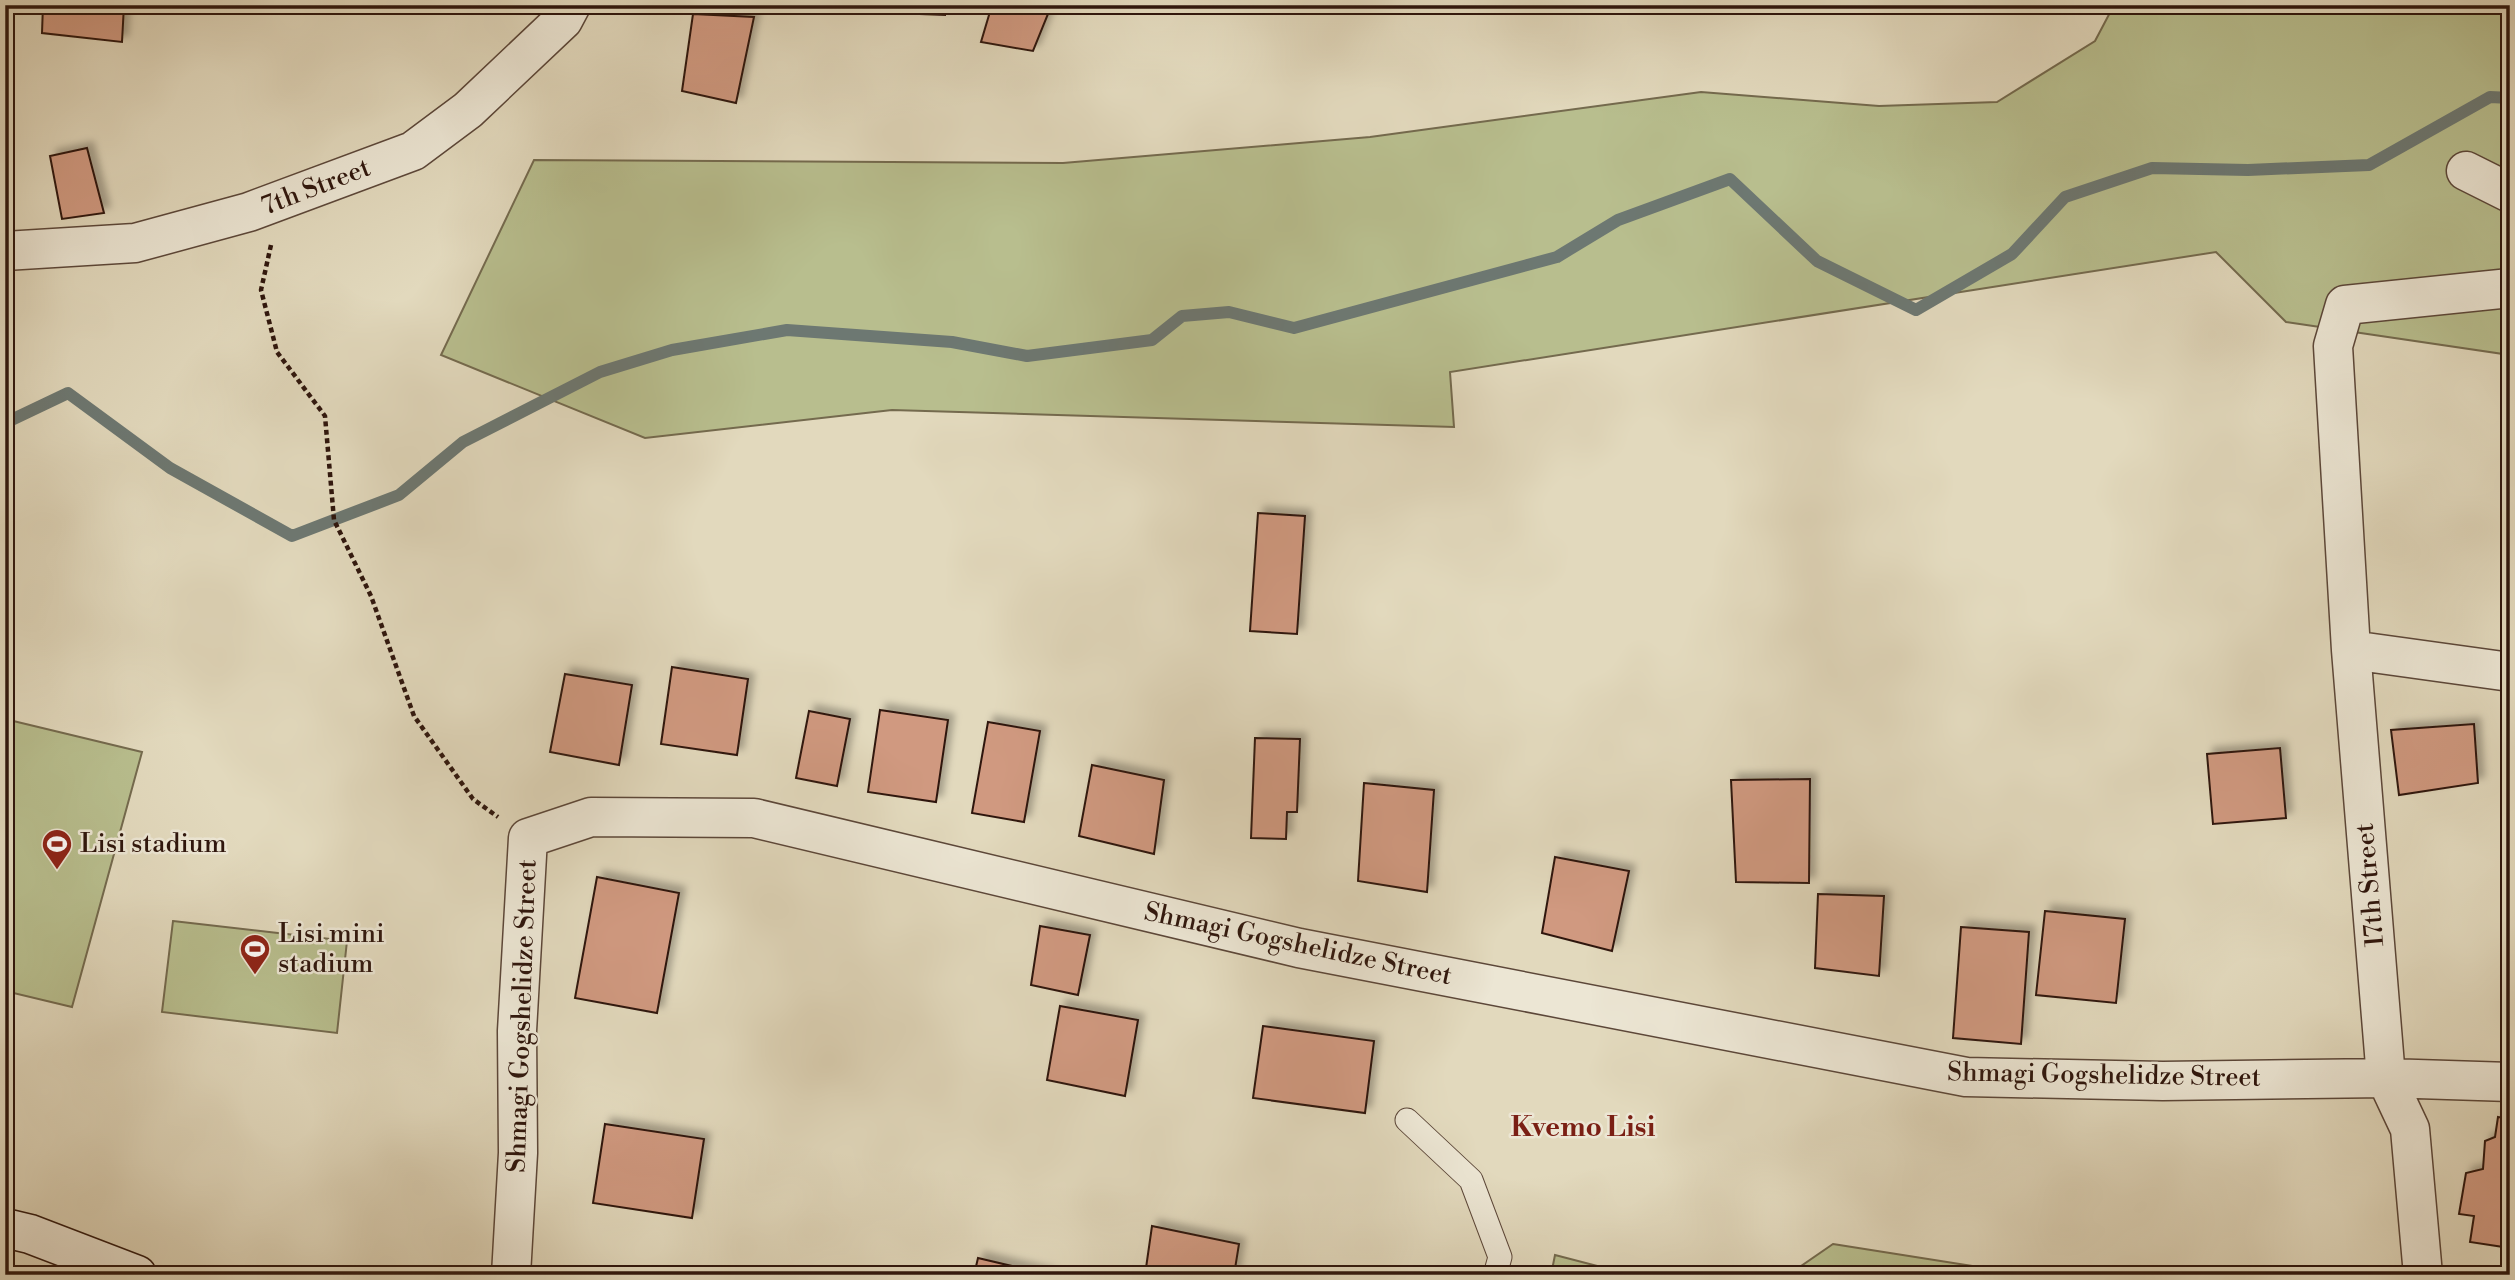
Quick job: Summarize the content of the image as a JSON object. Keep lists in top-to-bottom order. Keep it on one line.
{"streets":{"street":["7th Street","17th Street","Shmagi Gogshelidze Street"]},"crossings":[["17th Street","Shmagi Gogshelidze Street"]],"districts":["Kvemo Lisi"],"places":{"sports":["Lisi stadium","Lisi mini stadium"]}}
